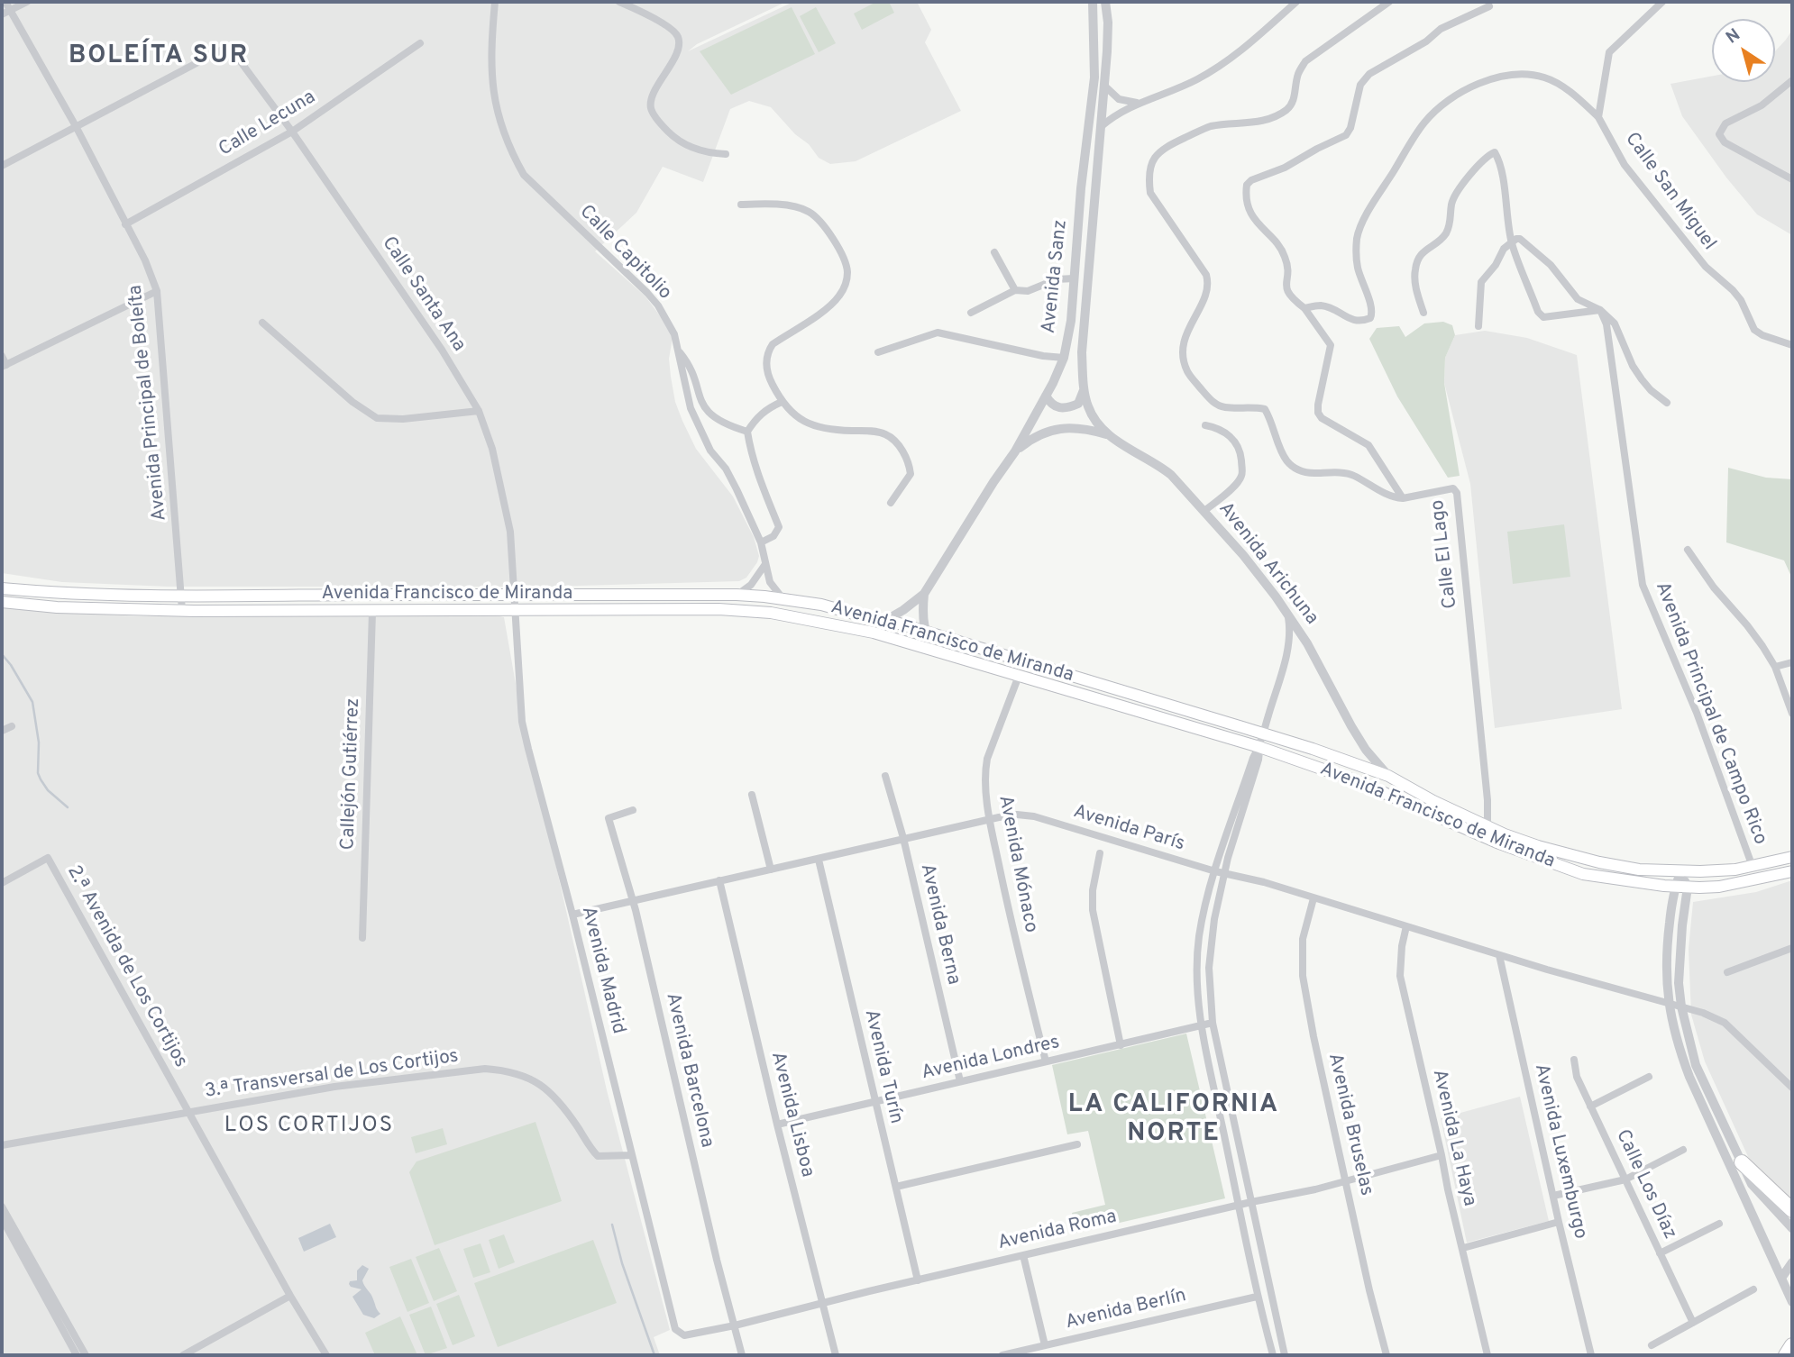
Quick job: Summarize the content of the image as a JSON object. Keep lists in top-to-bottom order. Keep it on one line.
{"streets":{"main road":["Avenida Francisco de Miranda"],"street":["Calle Lecuna","Calle San Miguel","Calle Capitolio","Avenida Sanz","Calle Santa Ana","Avenida Principal de Boleíta","Calle El Lago","Avenida Arichuna","Avenida Principal de Campo Rico","Callejón Gutiérrez","Avenida París","Avenida Mónaco","Avenida Berna","2.ª Avenida de Los Cortijos","Avenida Madrid","Avenida Londres","Avenida Turín","Avenida Barcelona","3.ª Transversal de Los Cortijos","Avenida Lisboa","Avenida Bruselas","Avenida La Haya","Avenida Luxemburgo","Calle Los Díaz","Avenida Roma","Avenida Berlín"]},"crossings":[["Calle Lecuna","Calle Santa Ana"],["Calle Lecuna","Avenida Principal de Boleíta"],["Calle Capitolio","Avenida Francisco de Miranda"],["Avenida Sanz","Avenida Arichuna"],["Calle Santa Ana","Avenida Principal de Boleíta"],["Calle Santa Ana","Avenida Francisco de Miranda"],["Calle Santa Ana","Avenida Madrid"],["Avenida Principal de Boleíta","Avenida Francisco de Miranda"],["Calle El Lago","Avenida Francisco de Miranda"],["Avenida Arichuna","Avenida Francisco de Miranda"],["Avenida Francisco de Miranda","Avenida Principal de Campo Rico"],["Avenida Francisco de Miranda","Callejón Gutiérrez"],["Avenida Francisco de Miranda","Avenida Mónaco"],["Avenida Francisco de Miranda","Avenida Madrid"],["Avenida París","Avenida Mónaco"],["Avenida París","Avenida Berna"],["Avenida París","Avenida Madrid"],["Avenida París","Avenida Turín"],["Avenida París","Avenida Barcelona"],["Avenida París","Avenida Lisboa"],["Avenida París","Avenida Bruselas"],["Avenida París","Avenida La Haya"],["Avenida París","Avenida Luxemburgo"],["Avenida Mónaco","Avenida Londres"],["Avenida Berna","Avenida Londres"],["2.ª Avenida de Los Cortijos","3.ª Transversal de Los Cortijos"],["Avenida Madrid","3.ª Transversal de Los Cortijos"],["Avenida Madrid","Avenida Roma"],["Avenida Londres","Avenida Turín"],["Avenida Londres","Avenida Lisboa"],["Avenida Turín","Avenida Roma"],["Avenida Barcelona","Avenida Roma"],["Avenida Lisboa","Avenida Roma"],["Avenida Bruselas","Avenida Roma"],["Avenida La Haya","Avenida Roma"]],"districts":["BOLEÍTA SUR","LA CALIFORNIA NORTE","LOS CORTIJOS"],"north":"top left"}
